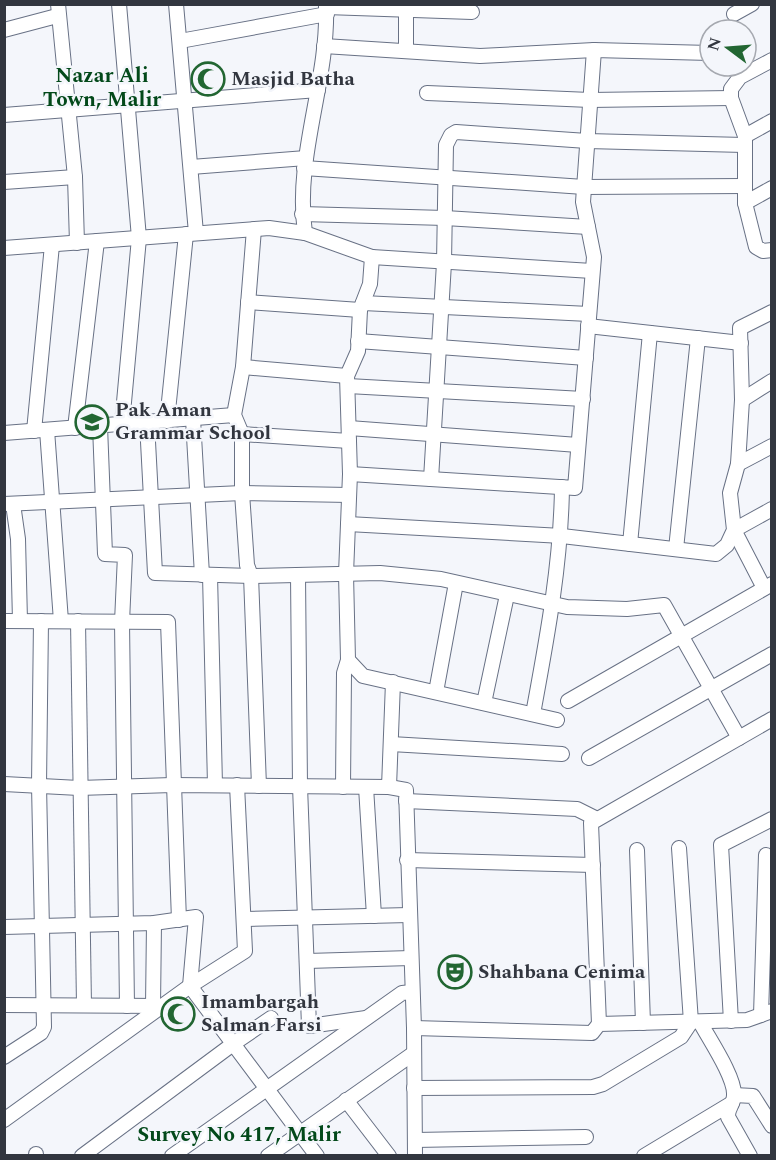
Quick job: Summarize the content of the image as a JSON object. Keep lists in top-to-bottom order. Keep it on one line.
{"districts":["Nazar Ali Town, Malir","Survey No 417, Malir"],"places":{"mosque":["Masjid Batha","Imambargah Salman Farsi"],"school or university":["Pak Aman Grammar School"],"theatre":["Shahbana Cenima"]},"north":"left"}
